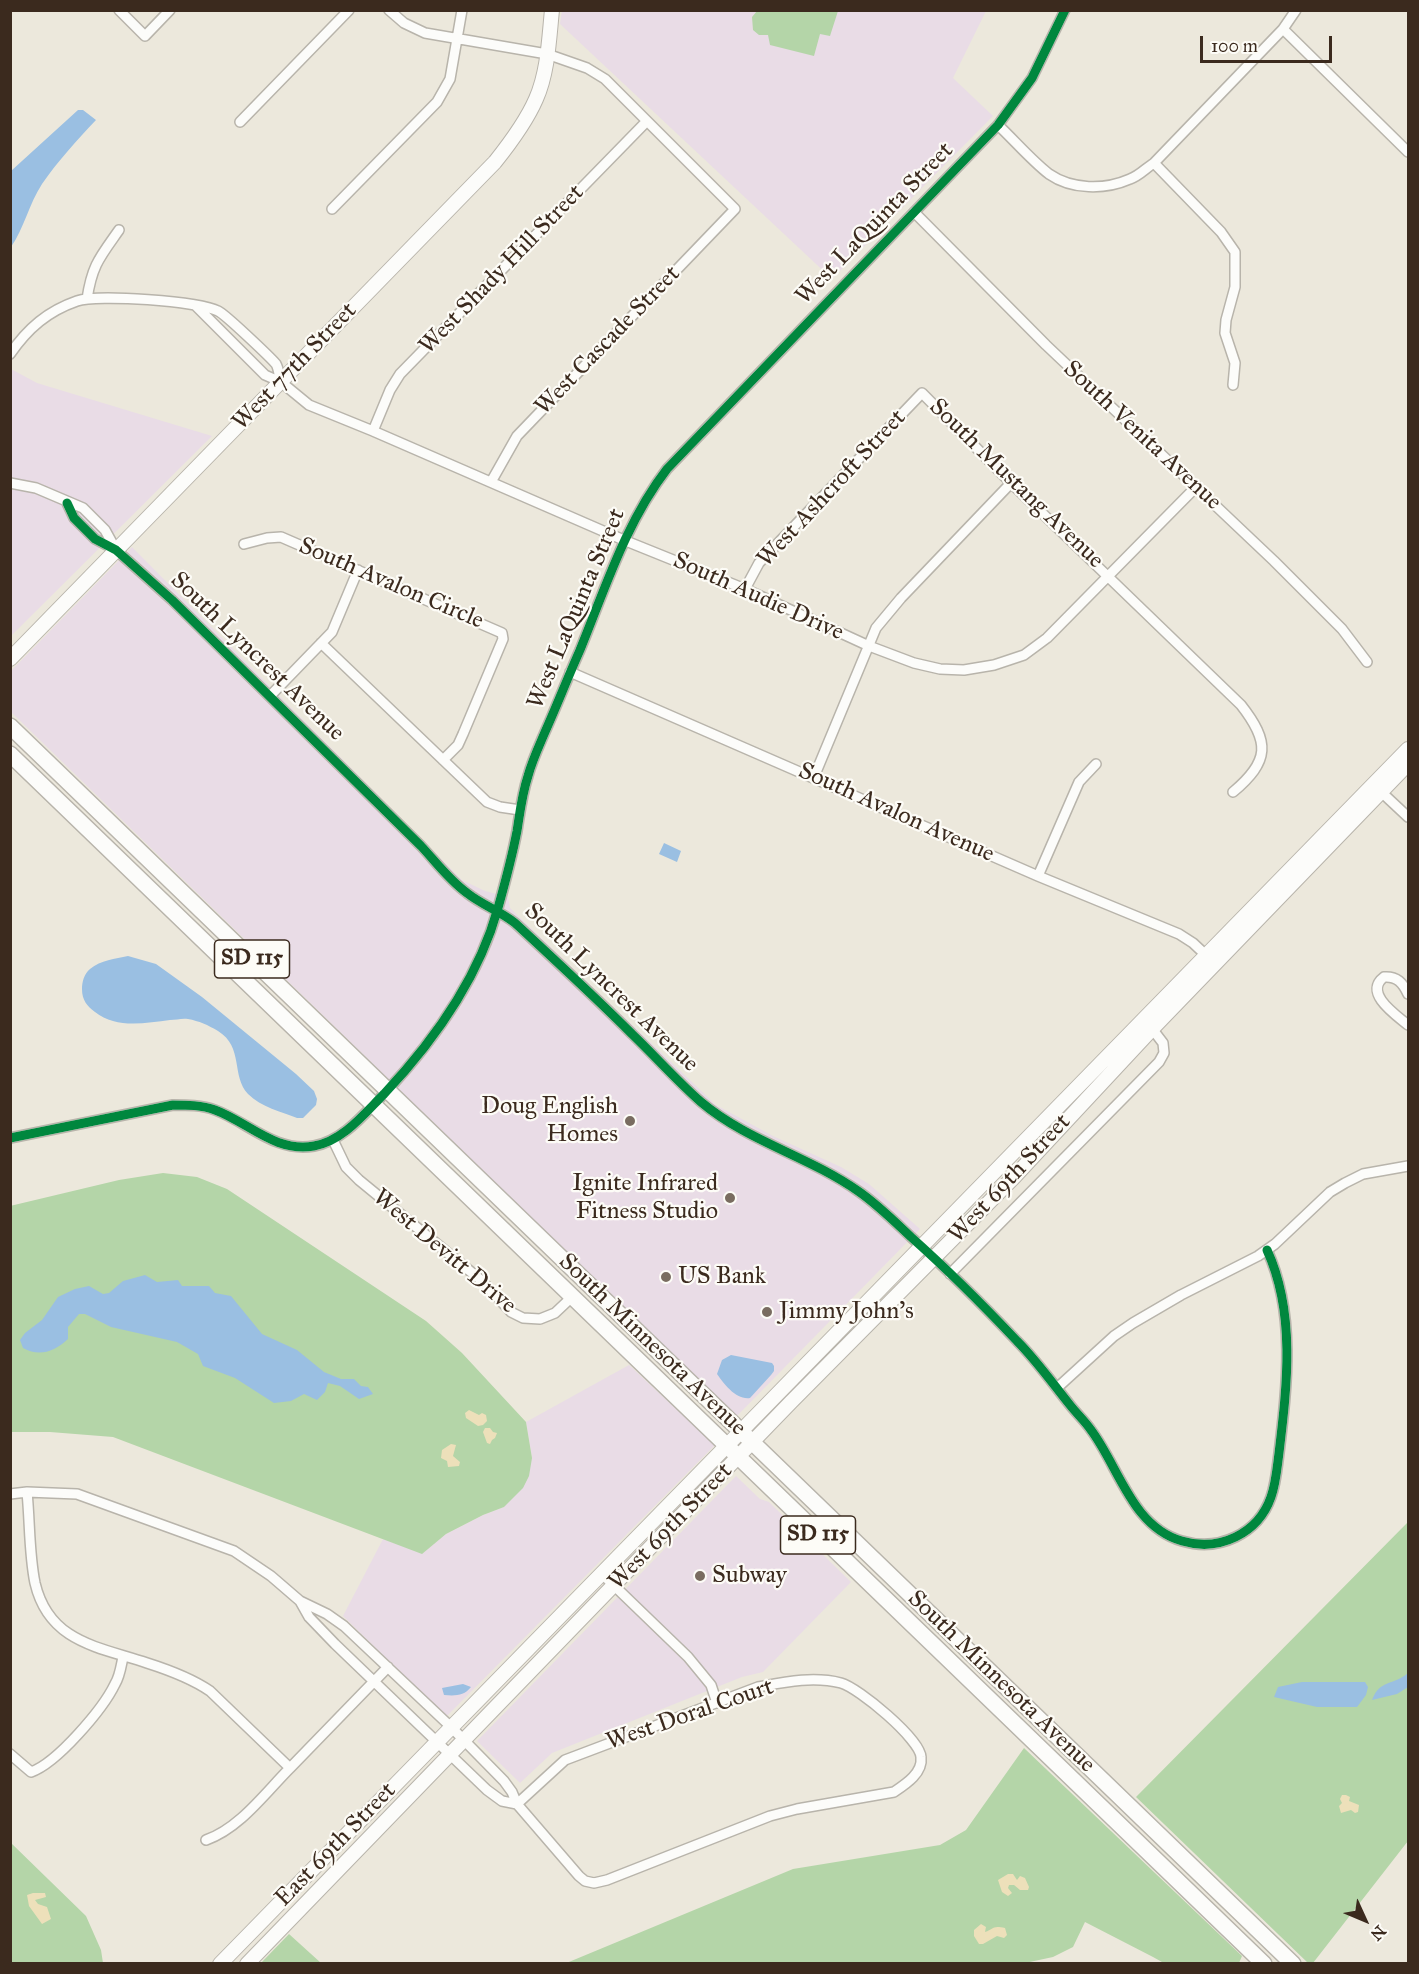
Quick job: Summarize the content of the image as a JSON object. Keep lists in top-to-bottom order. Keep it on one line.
{"streets":{"main road":["West 77th Street","SD 115","West 69th Street","South Minnesota Avenue","East 69th Street"],"street":["West LaQuinta Street","West Shady Hill Street","West Cascade Street","South Venita Avenue","South Mustang Avenue","West Ashcroft Street","South Avalon Circle","South Audie Drive","South Lyncrest Avenue","South Avalon Avenue","West Devitt Drive","West Doral Court"]},"crossings":[["West LaQuinta Street","South Venita Avenue"],["West LaQuinta Street","South Audie Drive"],["West LaQuinta Street","South Lyncrest Avenue"],["West LaQuinta Street","South Avalon Avenue"],["West LaQuinta Street","West Devitt Drive"],["West LaQuinta Street","South Minnesota Avenue"],["West Shady Hill Street","West Cascade Street"],["West Shady Hill Street","South Audie Drive"],["West Cascade Street","South Audie Drive"],["West 77th Street","South Audie Drive"],["West 77th Street","South Lyncrest Avenue"],["South Venita Avenue","South Audie Drive"],["South Mustang Avenue","West Ashcroft Street"],["South Mustang Avenue","South Audie Drive"],["West Ashcroft Street","South Audie Drive"],["South Lyncrest Avenue","West 69th Street"],["South Avalon Avenue","West 69th Street"],["West 69th Street","South Minnesota Avenue"],["West 69th Street","East 69th Street"],["West Devitt Drive","South Minnesota Avenue"]],"places":["Doug English Homes","Ignite Infrared Fitness Studio","US Bank","Jimmy John's","Subway"],"scale_bar":"100 m","north":"bottom right"}
